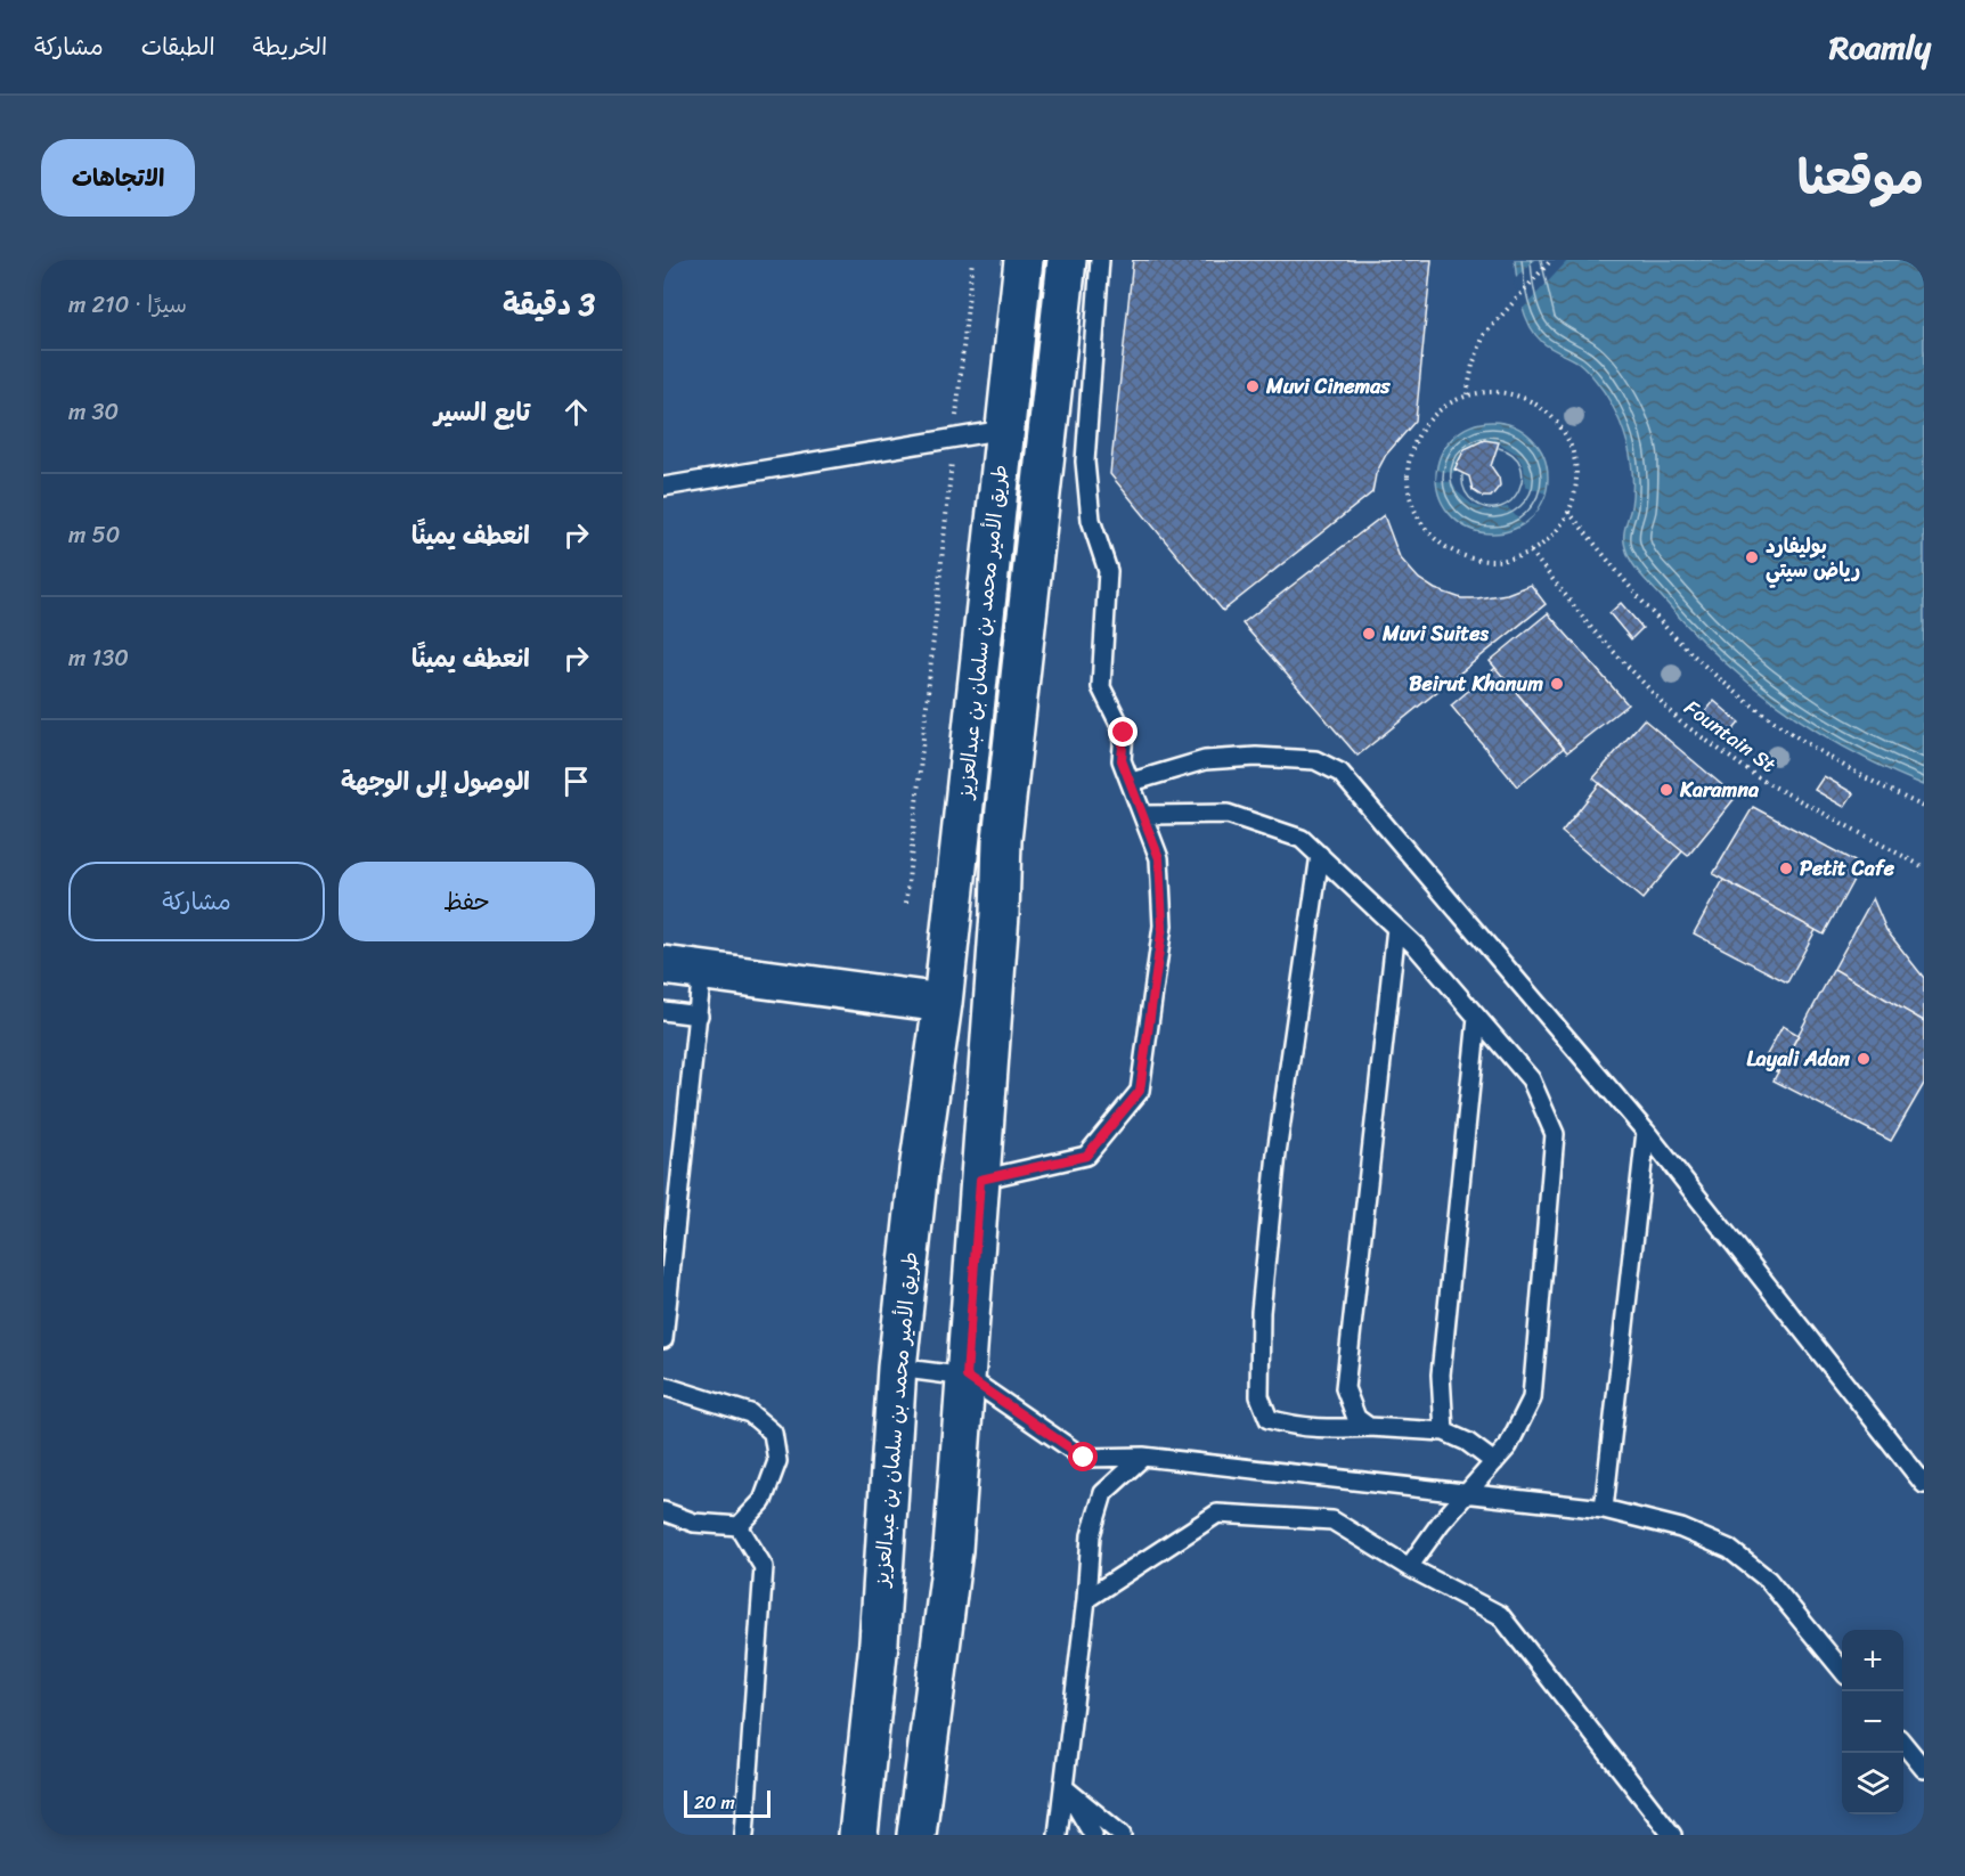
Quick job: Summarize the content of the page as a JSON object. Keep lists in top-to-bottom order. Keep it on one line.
{"streets":{"street":["طريق الأمير محمد بن سلمان بن عبدالعزيز"],"path":["Fountain St"]},"places":["Muvi Cinemas","بوليفارد رياض سيتي","Muvi Suites","Beirut Khanum","Karamna","Petit Cafe","Layali Adan"],"scale_bar":"20 m","page":{"header":"Roamly","nav":["الخريطة","الطبقات","مشاركة"],"title":"موقعنا","buttons":["الاتجاهات",["حفظ","مشاركة"]],"heading":["3 دقيقة","سيرًا · 210 m"],"list":[["تابع السير","30 m"],["انعطف يمينًا","50 m"],["انعطف يمينًا","130 m"],"الوصول إلى الوجهة"],"map_buttons":["+","−"],"scale":"20 m"}}
